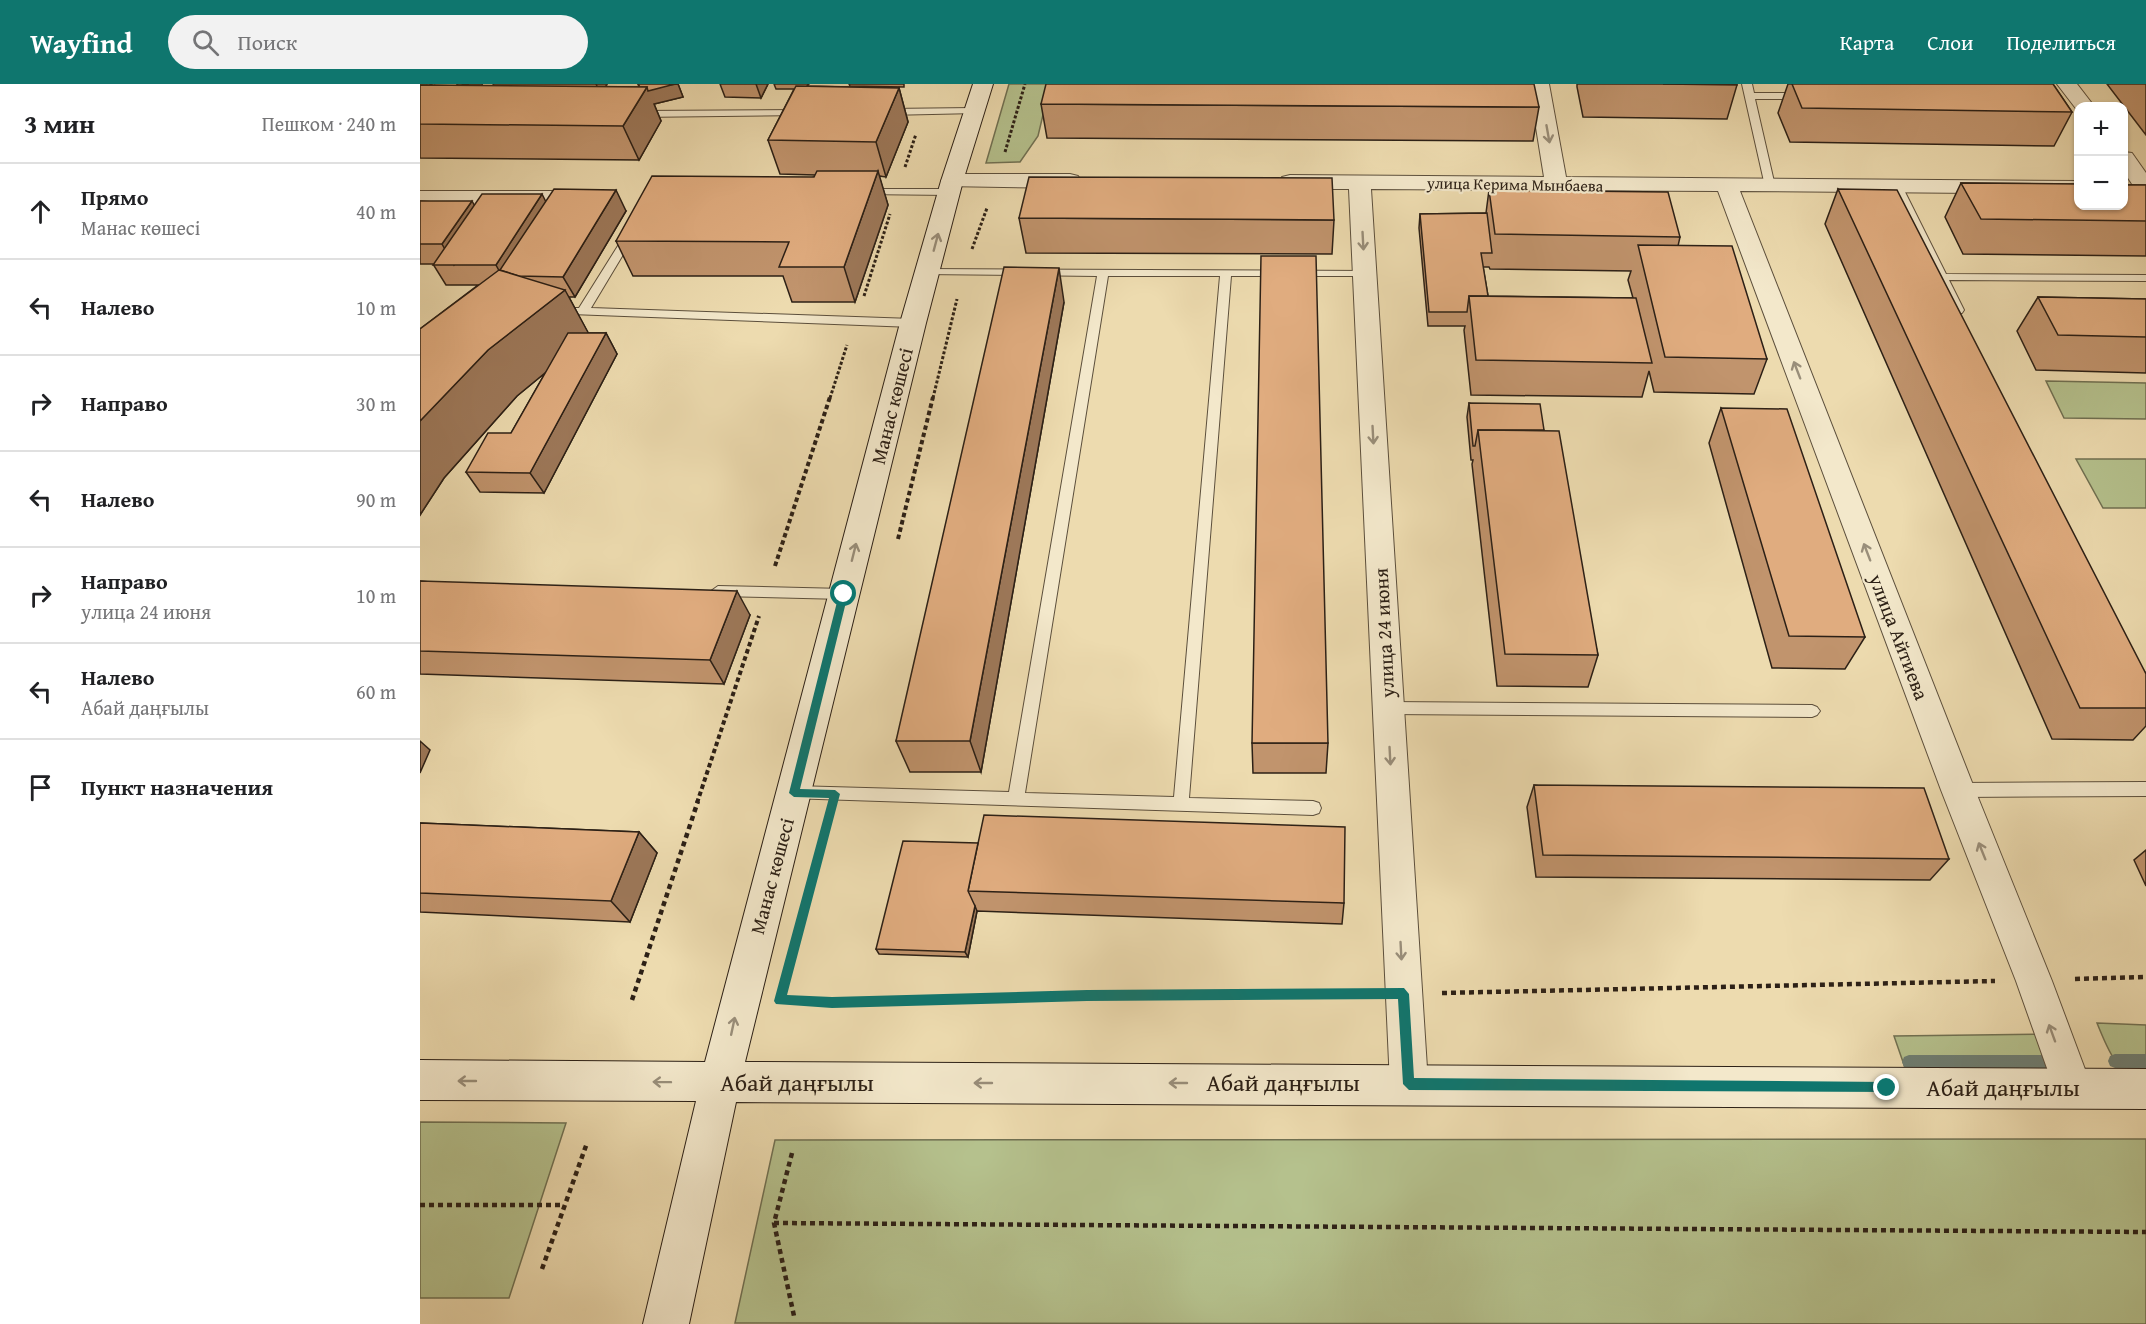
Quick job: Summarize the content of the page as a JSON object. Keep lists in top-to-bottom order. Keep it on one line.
{"streets":{"street":["улица Керима Мынбаева","Манас көшесі","улица 24 июня","улица Айтиева","Абай даңғылы"]},"crossings":[["улица Керима Мынбаева","улица 24 июня"],["улица Керима Мынбаева","улица Айтиева"],["Манас көшесі","Абай даңғылы"],["улица 24 июня","Абай даңғылы"],["улица Айтиева","Абай даңғылы"]],"one_way":["Манас көшесі","улица 24 июня","улица Айтиева","Абай даңғылы"],"page":{"header":"Wayfind","search":"Поиск","nav":["Карта","Слои","Поделиться"],"heading":["3 мин","Пешком · 240 m"],"map_buttons":["+","−"],"list":[["Прямо","Манас көшесі","40 m"],["Налево","10 m"],["Направо","30 m"],["Налево","90 m"],["Направо","улица 24 июня","10 m"],["Налево","Абай даңғылы","60 m"],"Пункт назначения"]}}
